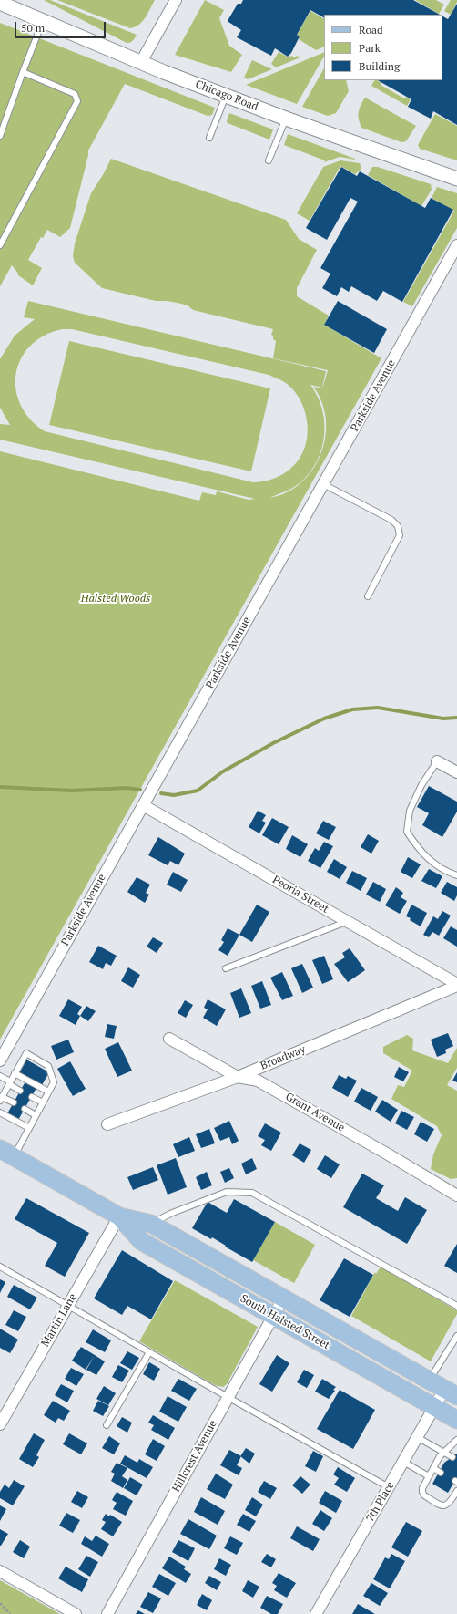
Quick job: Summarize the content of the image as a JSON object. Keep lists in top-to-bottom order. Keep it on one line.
{"streets":{"main road":["South Halsted Street"],"street":["Chicago Road","Parkside Avenue","Peoria Street","Broadway","Grant Avenue","Martin Lane","Hillcrest Avenue","7th Place"]},"crossings":[["Parkside Avenue","Peoria Street"],["Peoria Street","Broadway"],["Broadway","Grant Avenue"],["Martin Lane","South Halsted Street"],["South Halsted Street","Hillcrest Avenue"],["South Halsted Street","7th Place"]],"parks":["Halsted Woods"],"legend":["Road","Park","Building"],"scale_bar":"50 m"}
